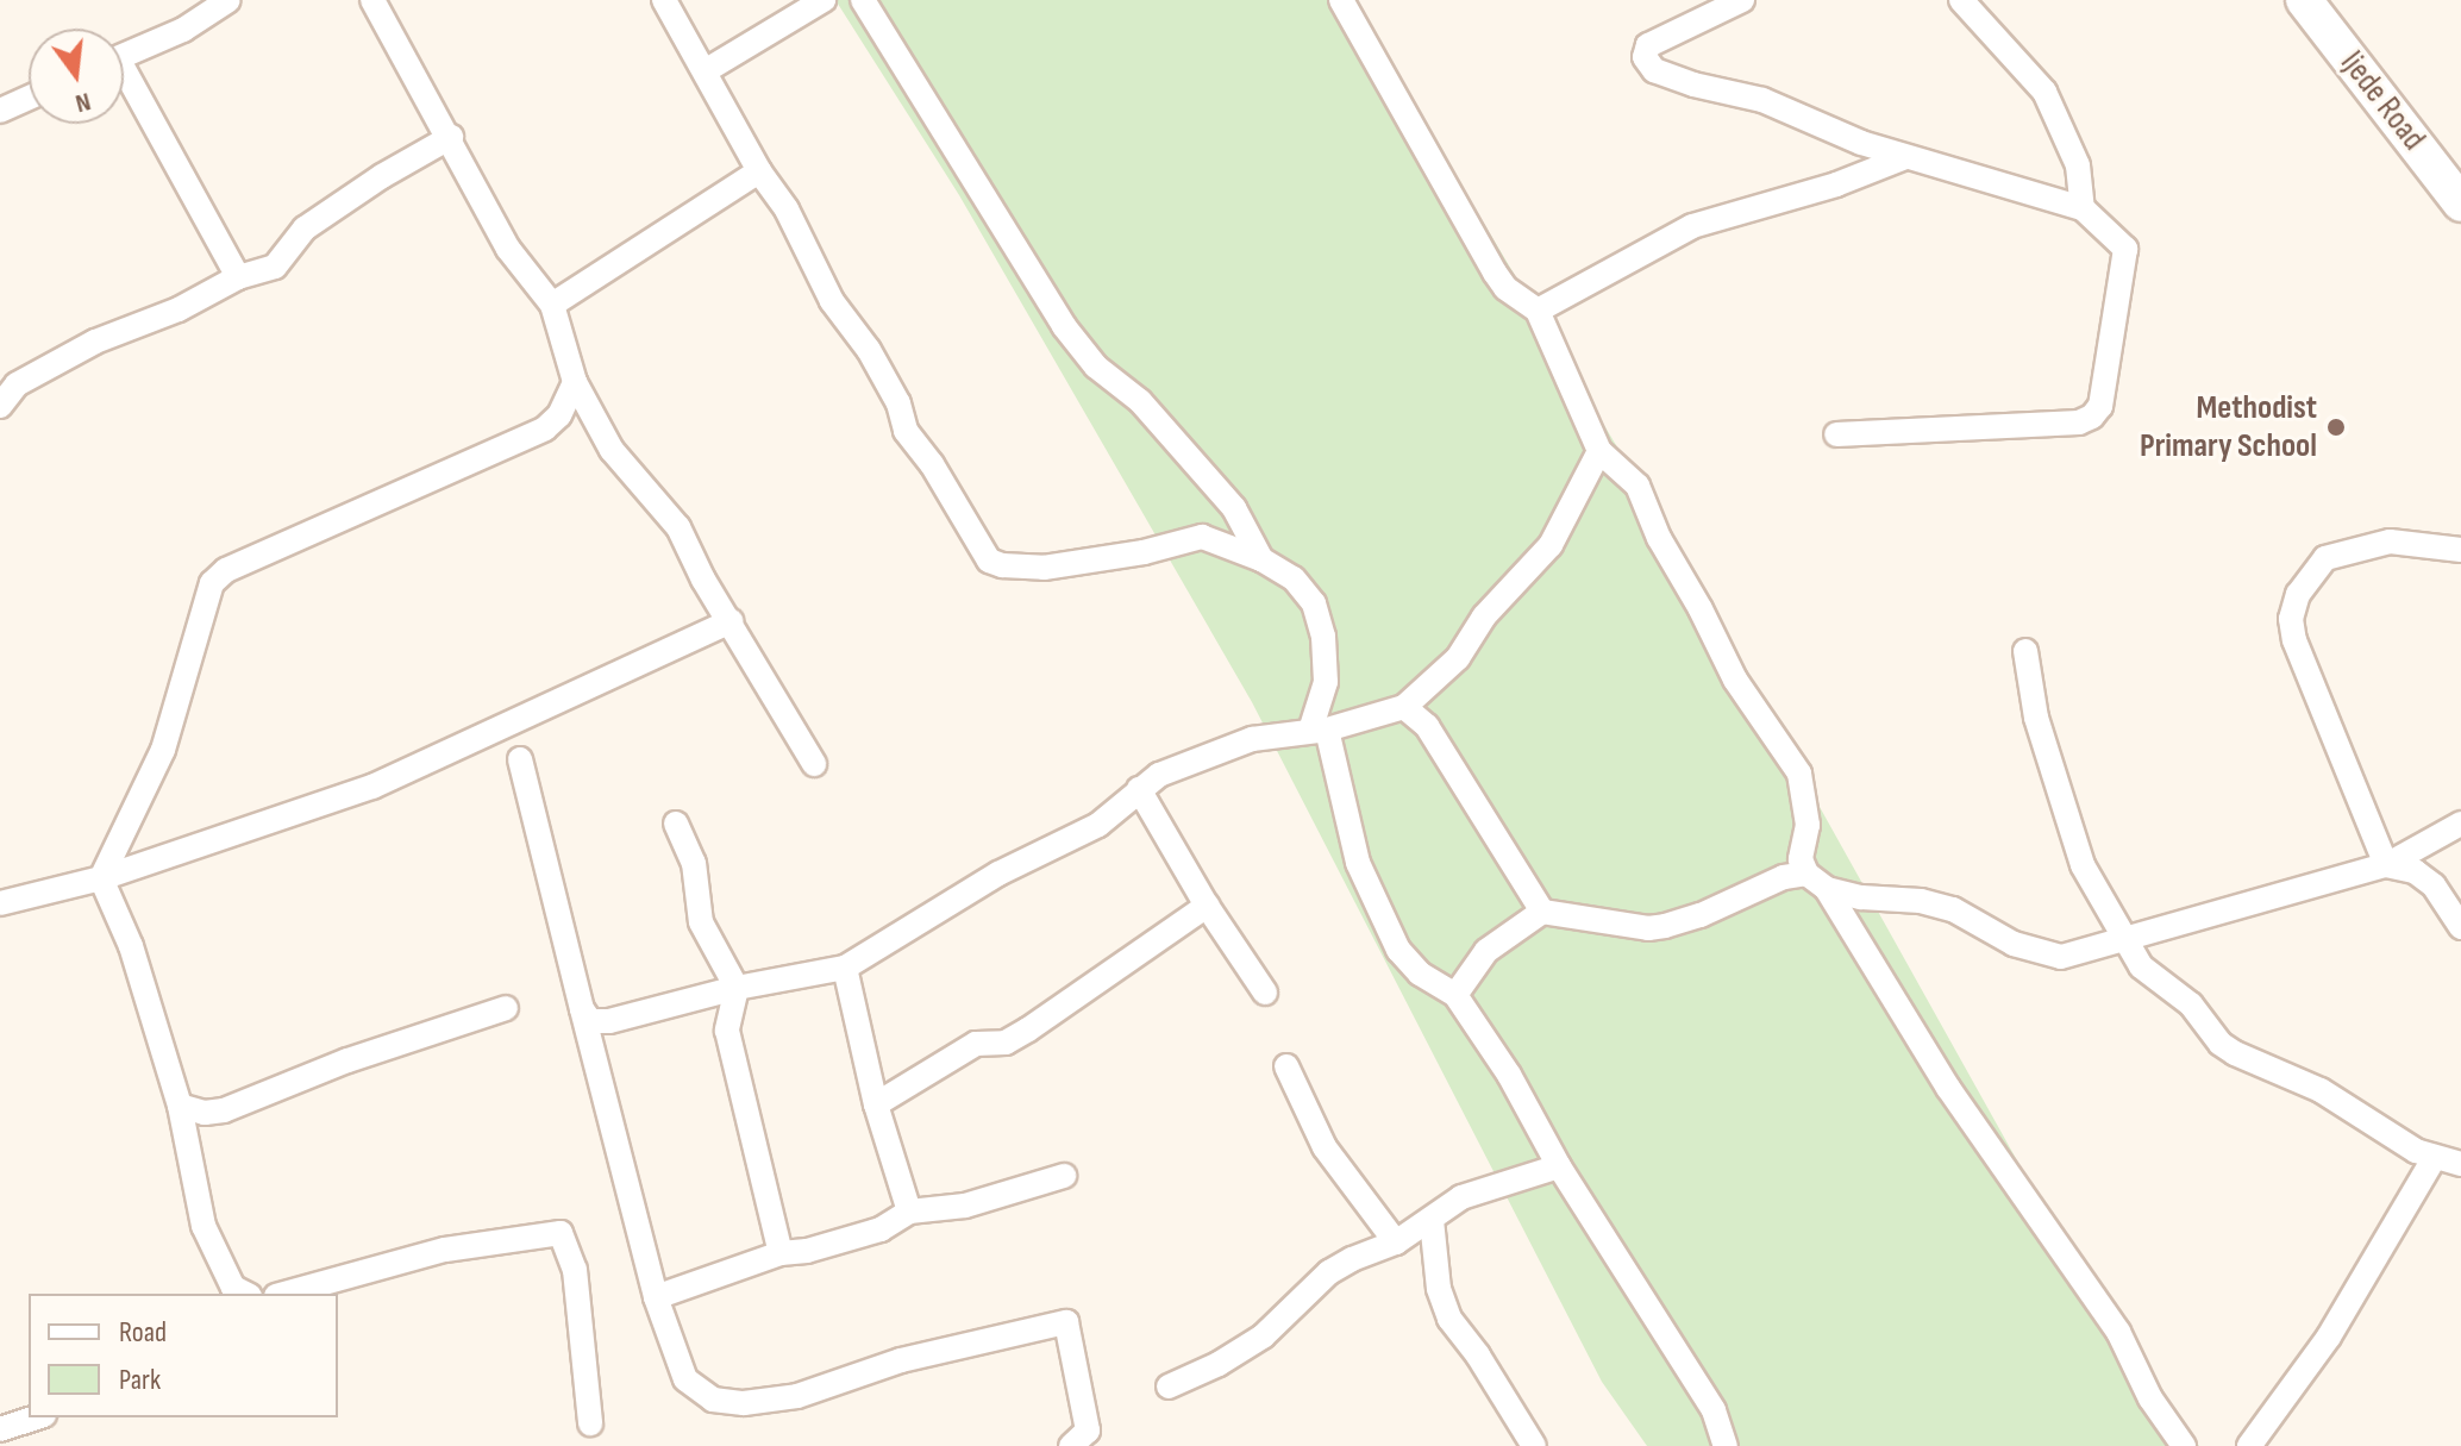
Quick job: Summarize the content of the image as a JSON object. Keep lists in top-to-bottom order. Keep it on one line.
{"streets":{"main road":["Ijede Road"]},"places":["Methodist Primary School"],"legend":["Road","Park"],"north":"bottom"}
